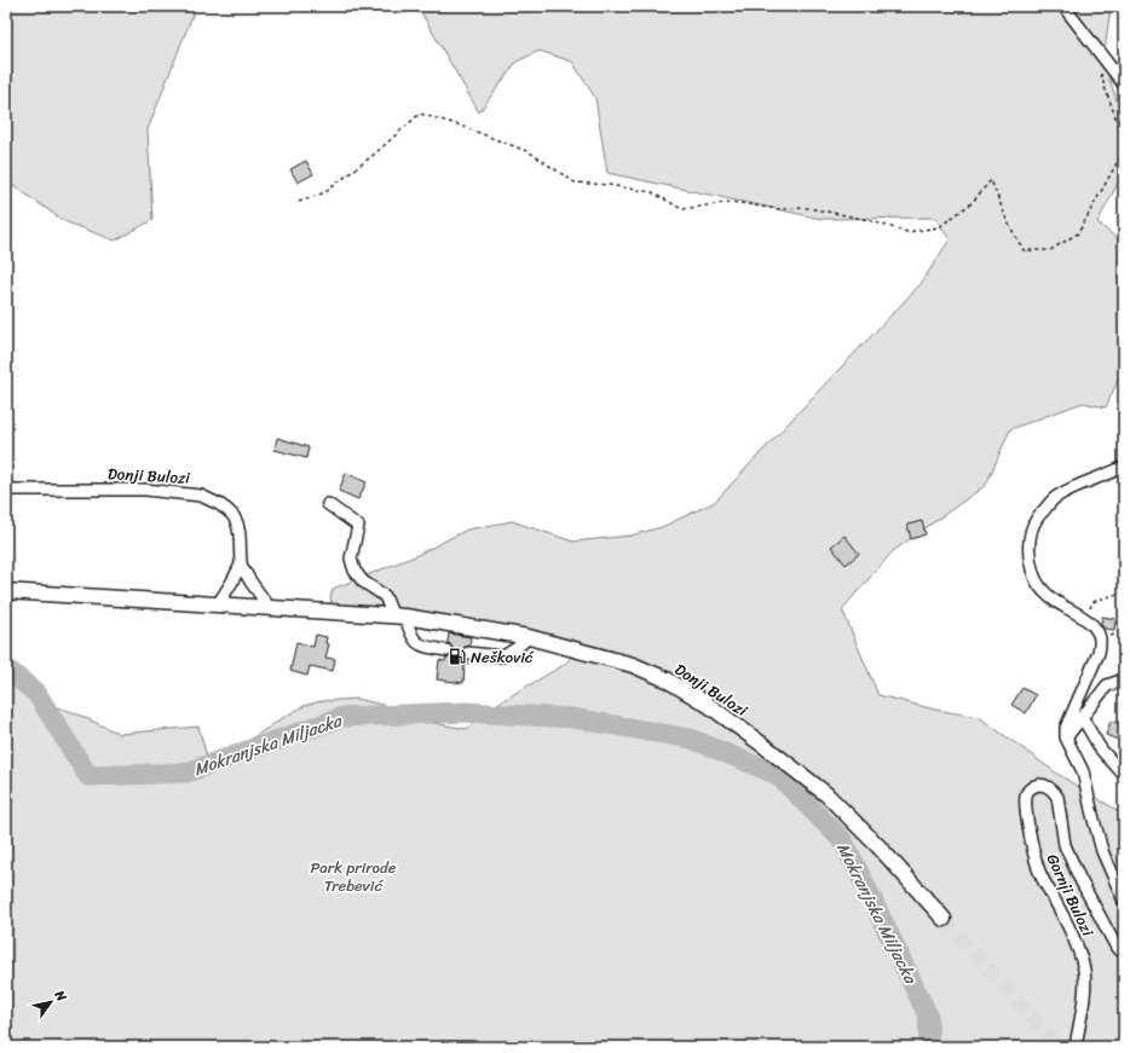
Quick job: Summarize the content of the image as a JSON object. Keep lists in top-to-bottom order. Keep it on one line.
{"streets":{"main road":["Donji Bulozi"],"street":["Gornji Bulozi"]},"water":["Mokranjska Miljacka"],"parks":["Park prirode Trebević"],"places":{"fuel station":["Nešković"]},"north":"top right"}
